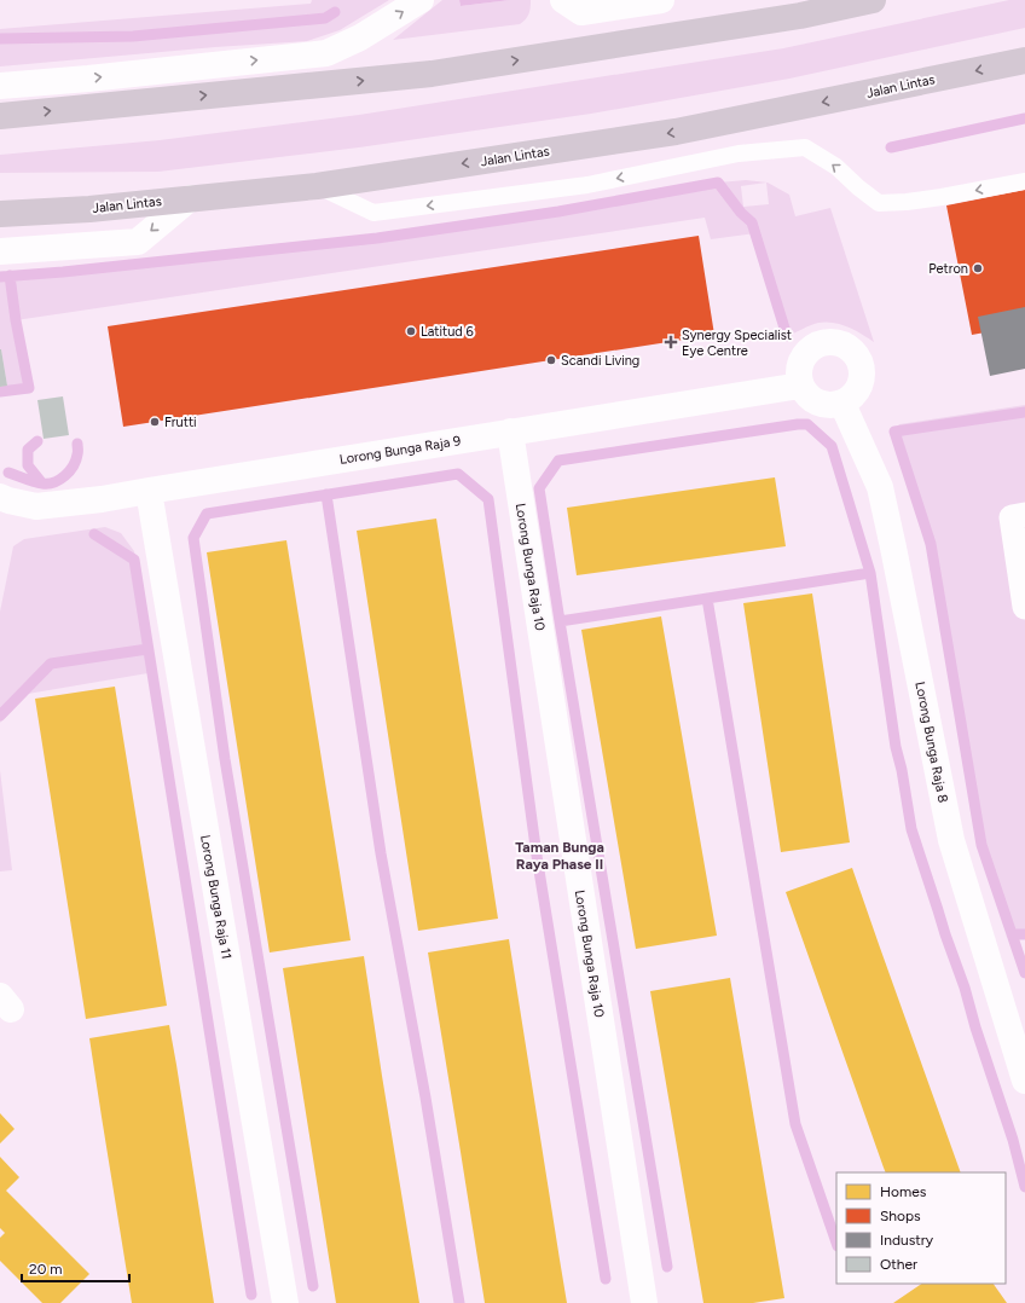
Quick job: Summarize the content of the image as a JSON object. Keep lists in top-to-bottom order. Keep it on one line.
{"streets":{"highway":["Jalan Lintas"],"street":["Lorong Bunga Raja 9","Lorong Bunga Raja 10","Lorong Bunga Raja 8","Lorong Bunga Raja 11"]},"crossings":[["Lorong Bunga Raja 9","Lorong Bunga Raja 10"],["Lorong Bunga Raja 9","Lorong Bunga Raja 8"],["Lorong Bunga Raja 9","Lorong Bunga Raja 11"]],"districts":["Taman Bunga Raya Phase II"],"places":{"other":["Petron","Latitud 6","Scandi Living","Frutti"],"health":["Synergy Specialist Eye Centre"]},"legend":["Homes","Shops","Industry","Other"],"scale_bar":"20 m"}
